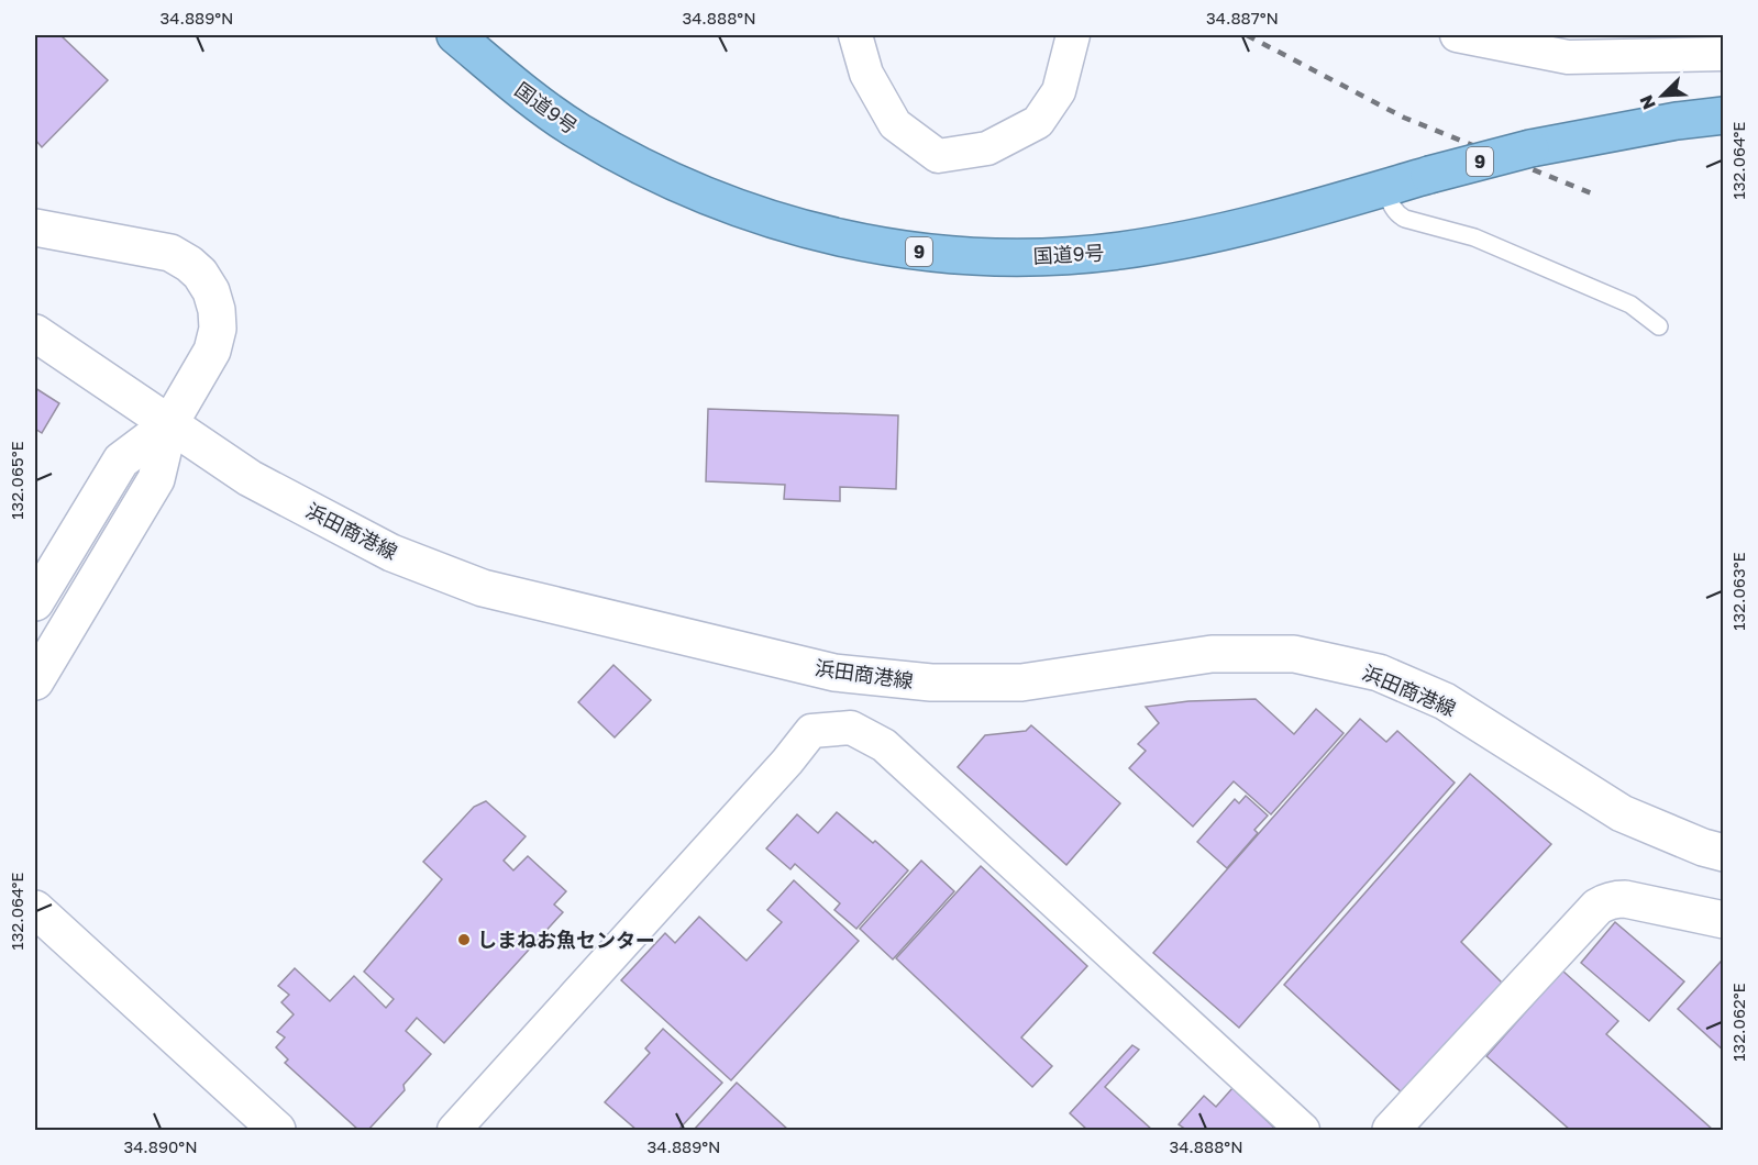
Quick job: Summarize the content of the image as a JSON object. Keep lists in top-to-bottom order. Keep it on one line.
{"streets":{"highway":["国道9号","9"],"main road":["浜田商港線"]},"places":["しまねお魚センター"],"north":"bottom left","coordinates":["34.889°N","34.888°N","34.887°N","132.064°E","132.065°E","132.063°E","132.062°E","34.890°N"]}
